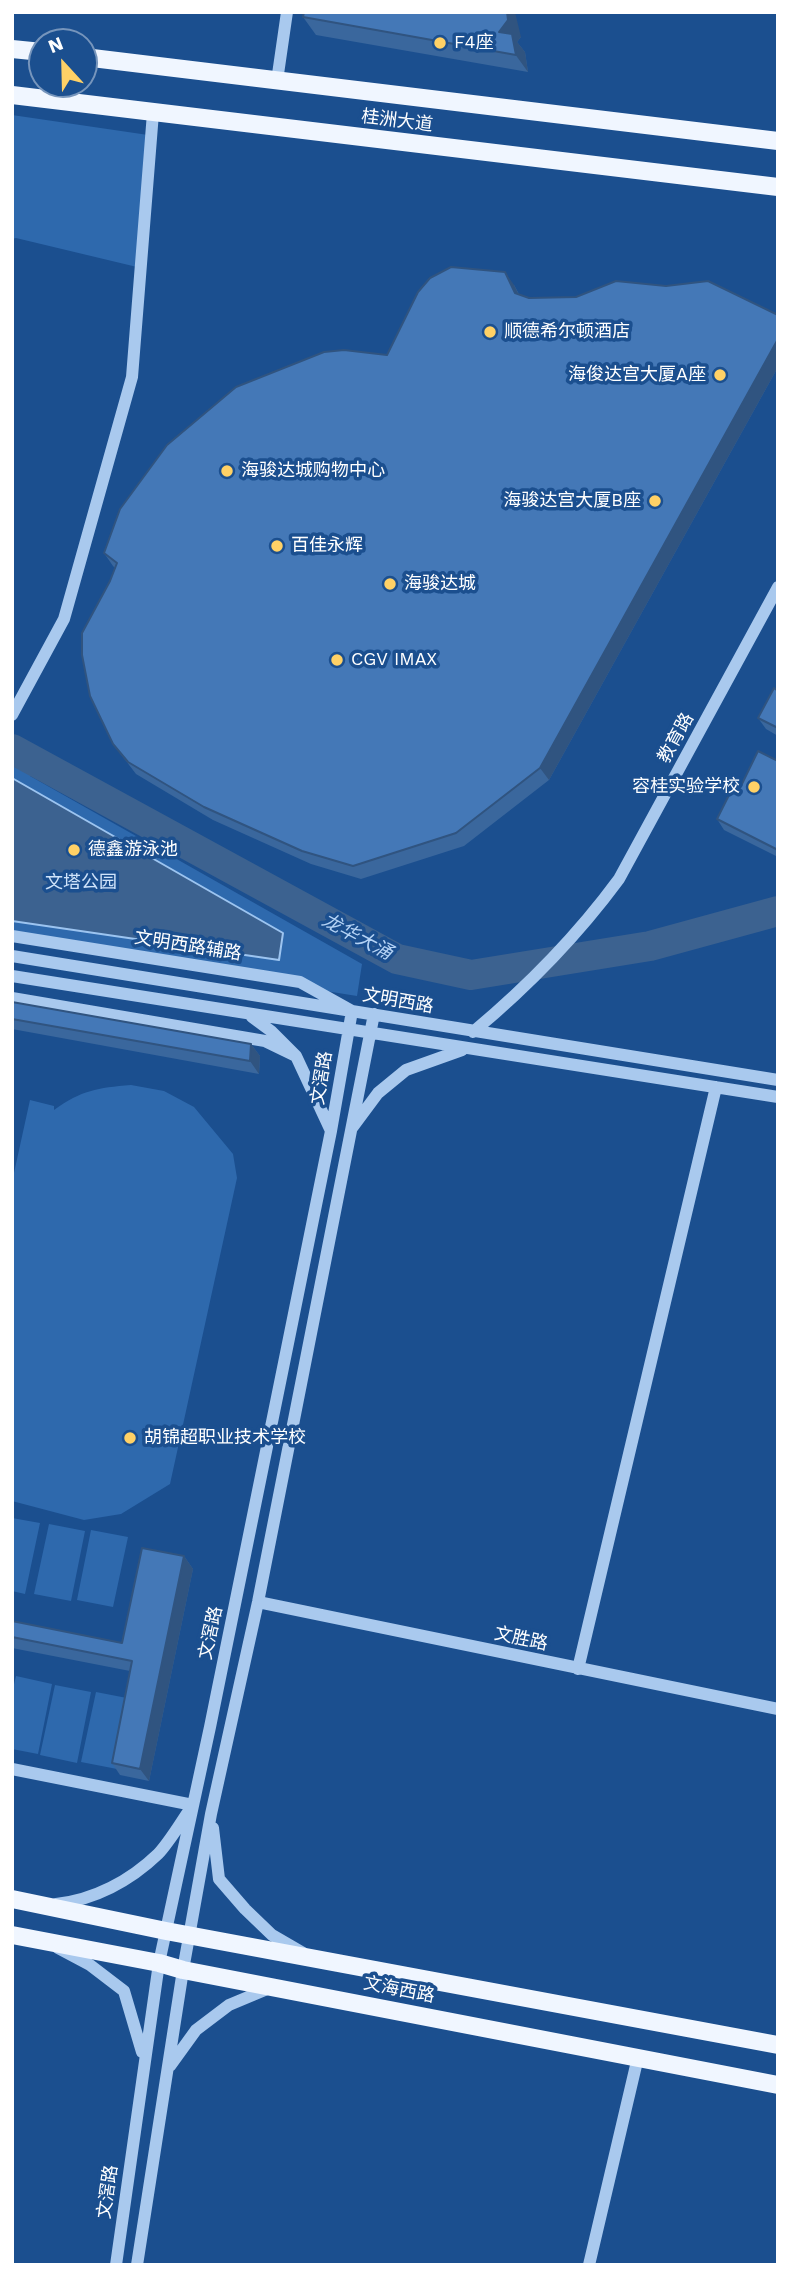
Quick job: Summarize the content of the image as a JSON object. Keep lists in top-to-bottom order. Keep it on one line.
{"streets":{"main road":["桂洲大道","文海西路"],"street":["教育路","文明西路辅路","文明西路","文滘路","文胜路"]},"crossings":[["教育路","文明西路"],["文明西路辅路","文明西路"],["文明西路辅路","文滘路"],["文明西路","文滘路"],["文滘路","文胜路"],["文滘路","文海西路"]],"water":["龙华大涌"],"parks":["文塔公园"],"places":["F4座","顺德希尔顿酒店","海俊达宫大厦A座","海骏达城购物中心","海骏达宫大厦B座","百佳永辉","海骏达城","CGV IMAX","容桂实验学校","德鑫游泳池","胡锦超职业技术学校"],"north":"top"}
